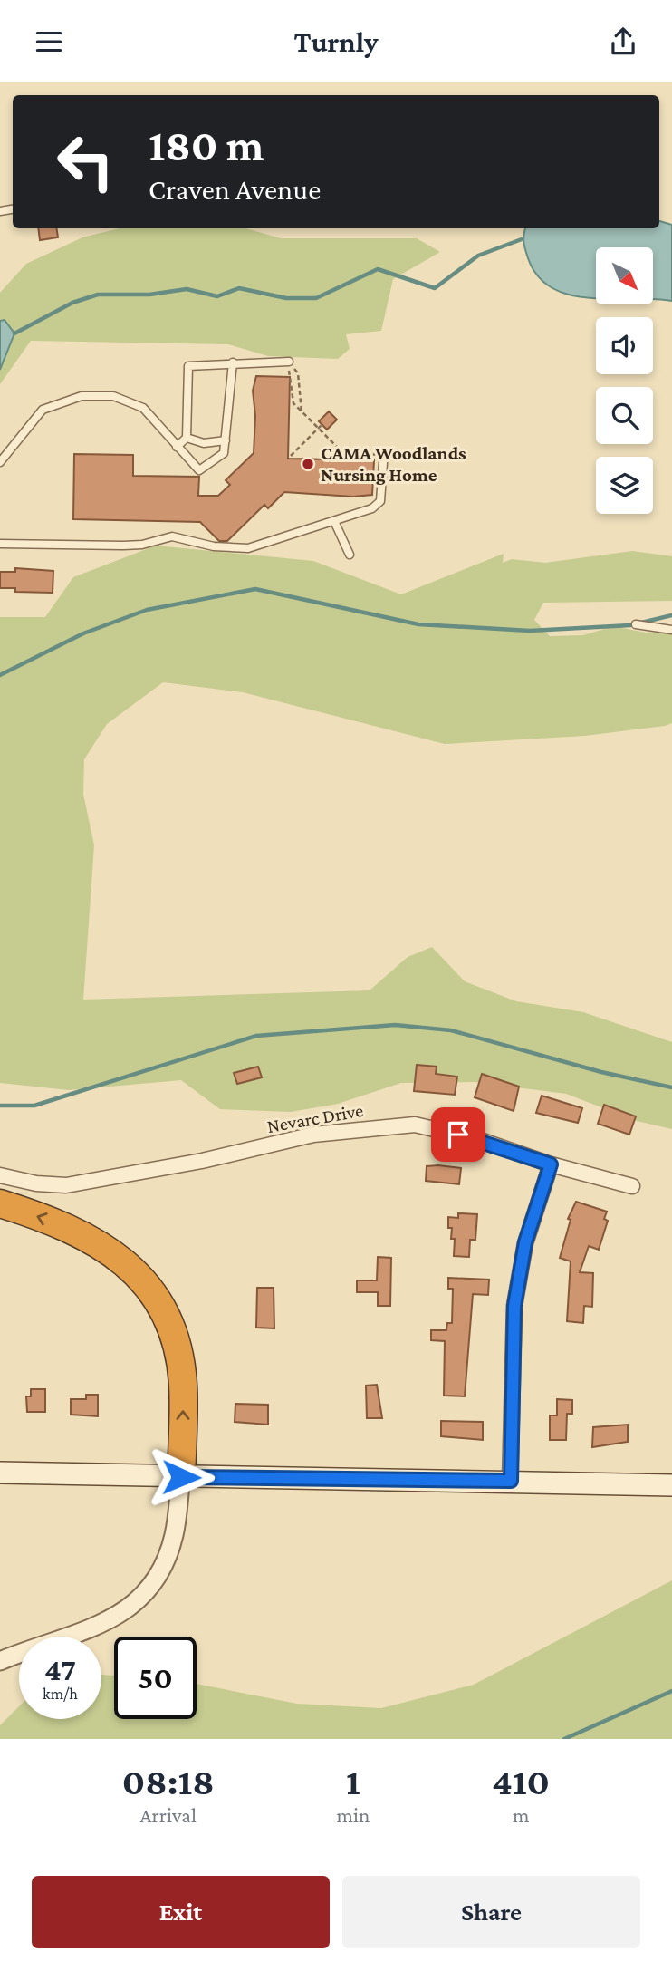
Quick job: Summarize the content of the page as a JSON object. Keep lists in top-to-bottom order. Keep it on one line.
{"streets":{"street":["Nevarc Drive"]},"places":["CAMA Woodlands Nursing Home"],"north":"bottom right","page":{"header":"Turnly","turn":["180 m","Craven Avenue"],"speed":"47 km/h","limit":"50","eta":["08:18","Arrival","1","min","410","m"],"buttons":["Exit","Share"]}}
